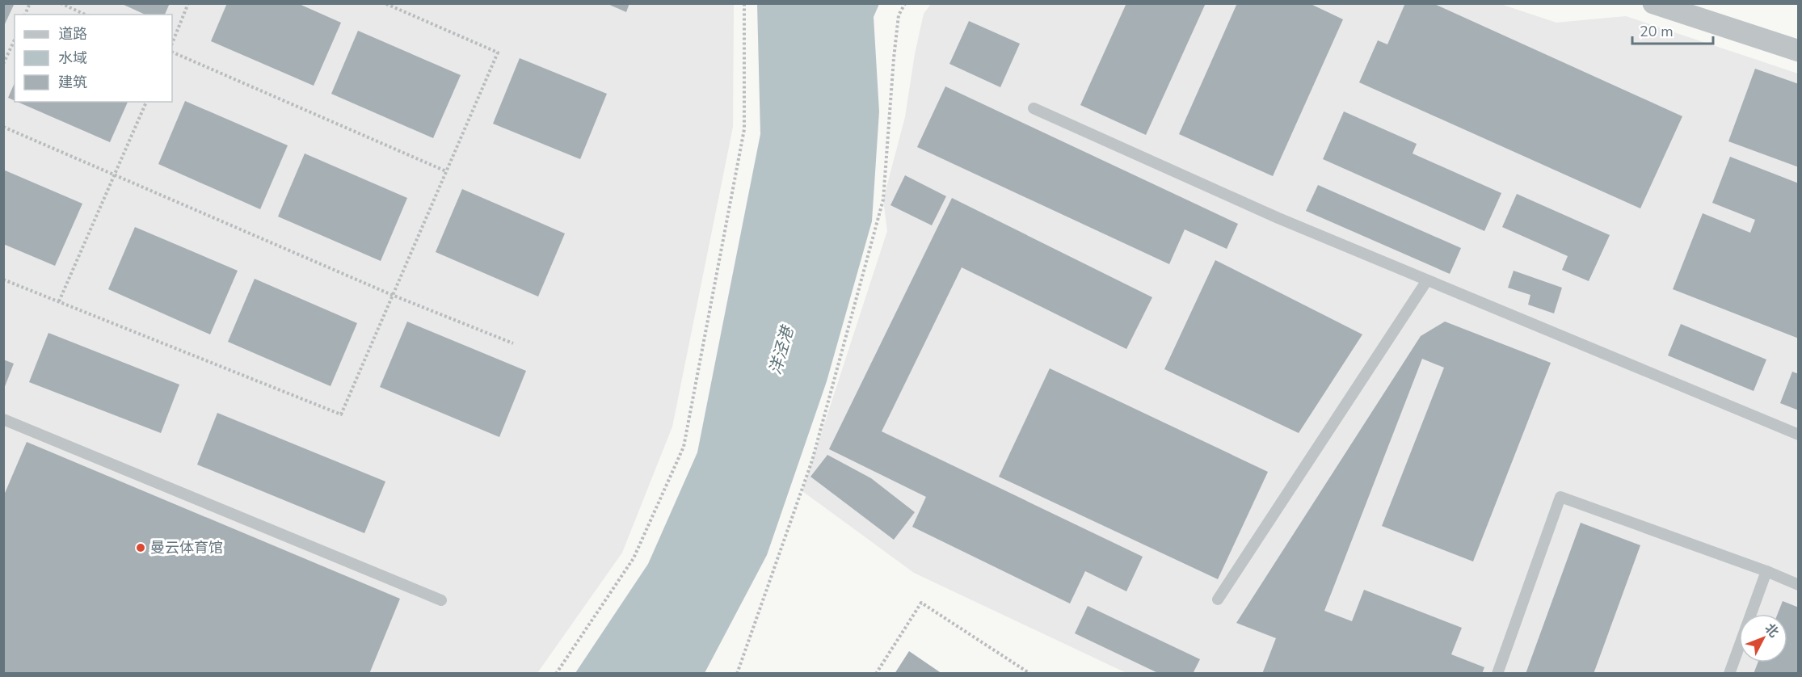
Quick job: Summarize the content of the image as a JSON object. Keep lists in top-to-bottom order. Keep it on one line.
{"water":["洋泾港"],"places":["曼云体育馆"],"legend":["道路","水域","建筑"],"scale_bar":"20 m","north":"top right"}
